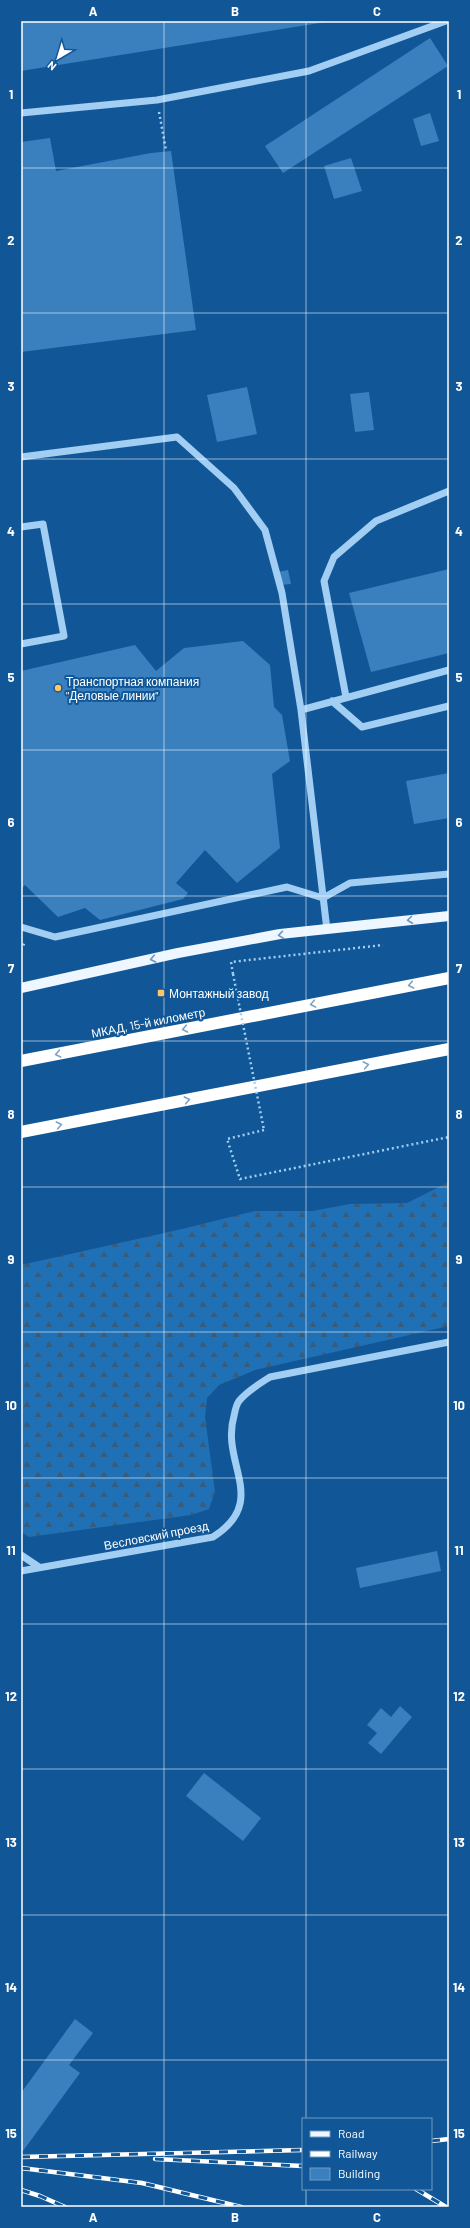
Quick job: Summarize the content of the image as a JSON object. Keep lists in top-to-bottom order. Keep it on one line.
{"streets":{"highway":["МКАД, 15-й километр"],"street":["Весловский проезд"]},"places":{"other":["Транспортная компания \"Деловые линии\""],"transit":["Монтажный завод"]},"legend":["Road","Railway","Building"],"north":"bottom left","grid":{"columns":["A","B","C"],"rows":["1","2","3","4","5","6","7","8","9","10","11","12","13","14","15"]}}
